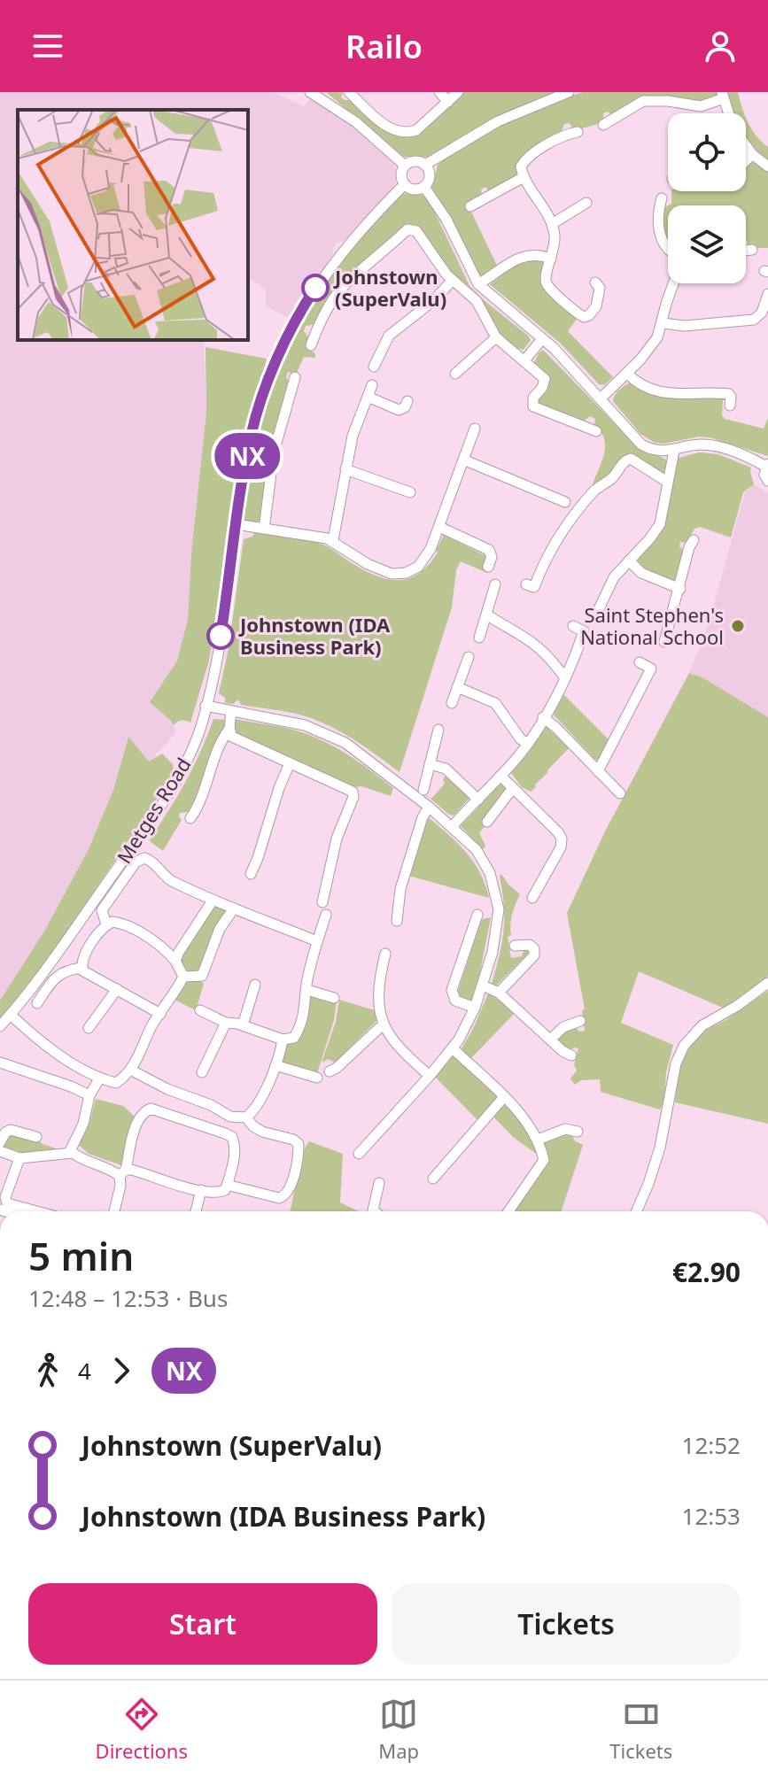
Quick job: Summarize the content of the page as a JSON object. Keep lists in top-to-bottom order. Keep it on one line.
{"streets":{"street":["Metges Road"]},"places":["Johnstown (SuperValu)","Saint Stephen's National School","Johnstown (IDA Business Park)"],"lines":["bus line NX"],"page":{"header":"Railo","on_map":"NX","heading":["5 min","12:48 – 12:53 · Bus","€2.90"],"legs":["4","NX"],"list":[{"name":"Johnstown (SuperValu)","value":"12:52"},{"name":"Johnstown (IDA Business Park)","value":"12:53"}],"buttons":["Start","Tickets"],"tabs":["Directions","Map","Tickets"]}}
